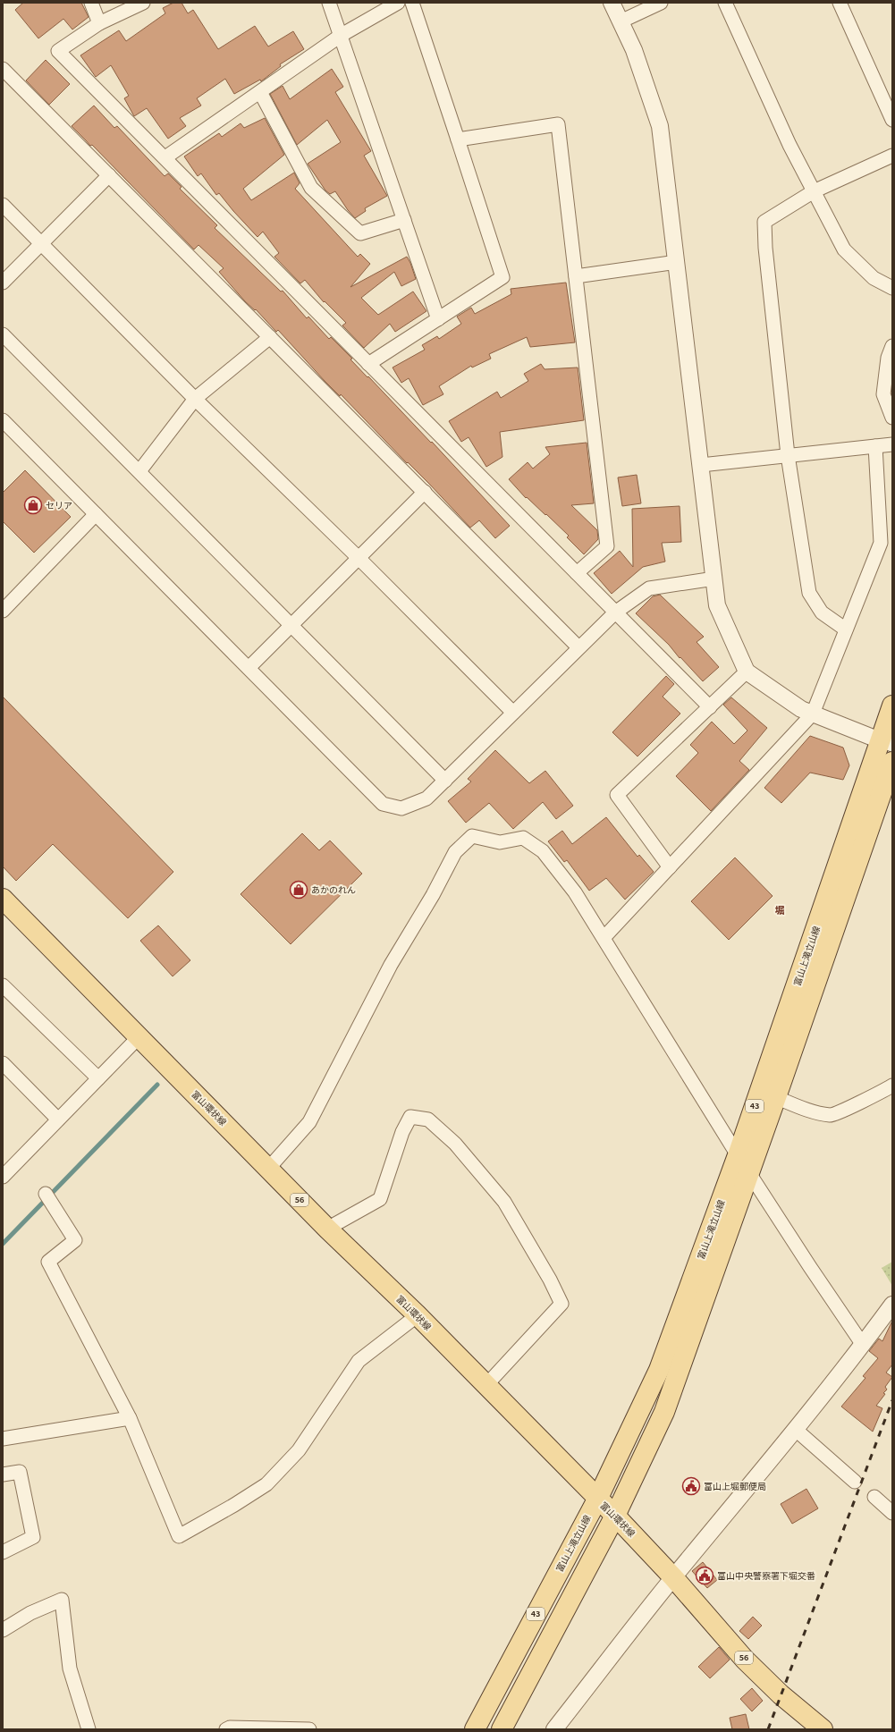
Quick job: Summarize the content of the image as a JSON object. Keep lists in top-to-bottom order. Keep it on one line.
{"streets":{"main road":["富山上滝立山線","43","富山環状線","56"]},"crossings":[["富山上滝立山線","富山環状線"]],"districts":["堀"],"places":{"shop":["セリア","あかのれん"],"public building":["富山上堀郵便局","富山中央警察署下堀交番"]}}
